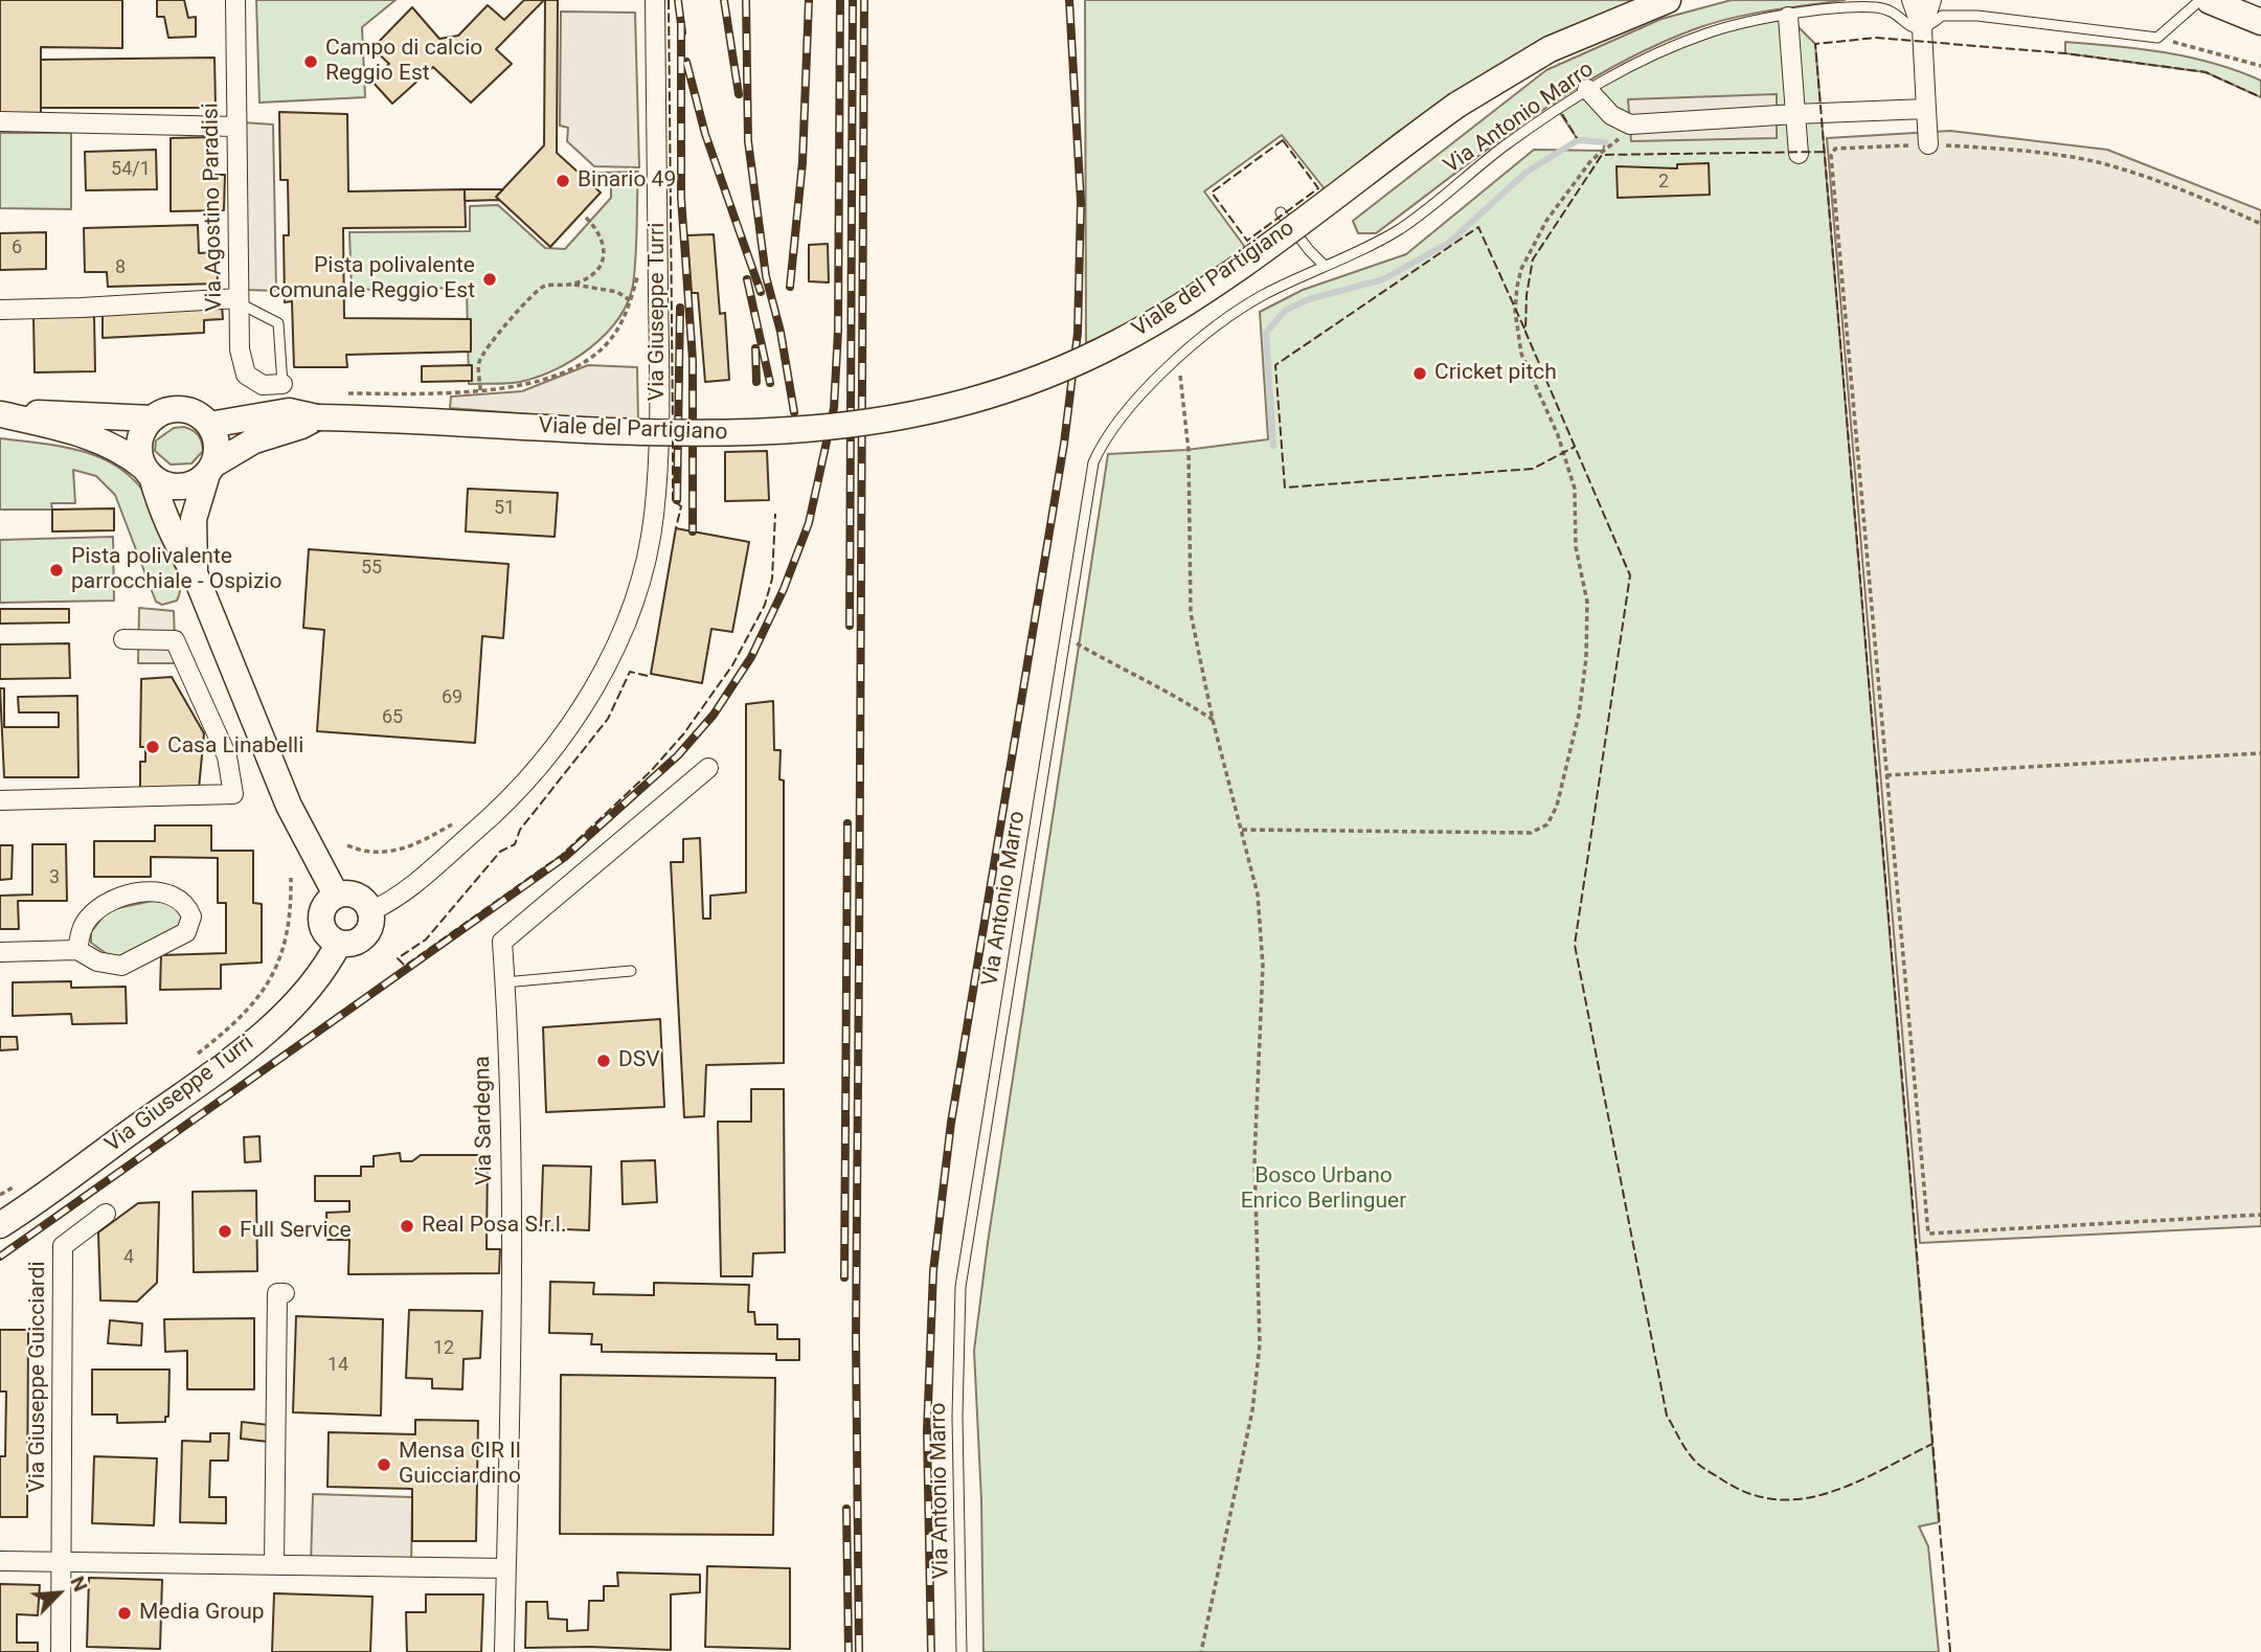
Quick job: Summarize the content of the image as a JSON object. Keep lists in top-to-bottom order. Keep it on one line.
{"streets":{"main road":["Viale del Partigiano","Via Giuseppe Turri"],"street":["Via Agostino Paradisi","Via Sardegna","Via Giuseppe Guicciardi"],"lane":["Via Antonio Marro"]},"parks":["Bosco Urbano Enrico Berlinguer"],"places":["Campo di calcio Reggio Est","Binario 49","Pista polivalente comunale Reggio Est","Cricket pitch","Pista polivalente parrocchiale - Ospizio","Casa Linabelli","DSV","Real Posa S.r.l.","Full Service","Mensa CIR Il Guicciardino","Media Group"],"house_numbers":["54/1","2","6","8","51","55","69","65","3","4","12","14"],"north":"top right"}
